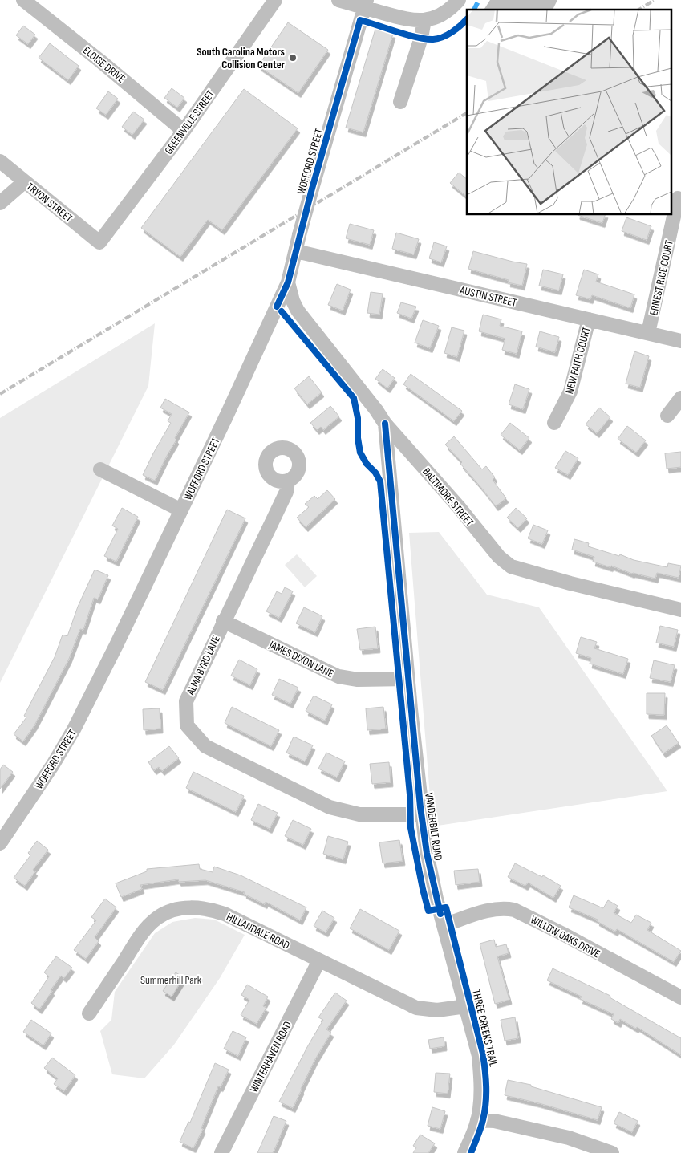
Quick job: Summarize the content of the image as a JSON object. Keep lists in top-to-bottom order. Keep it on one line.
{"streets":{"street":["ELOISE DRIVE","GREENVILLE STREET","WOFFORD STREET","TRYON STREET","ERNEST RICE COURT","AUSTIN STREET","NEW FAITH COURT","BALTIMORE STREET","JAMES DIXON LANE","ALMA BYRD LANE","VANDERBILT ROAD","HILLANDALE ROAD","WILLOW OAKS DRIVE","WINTERHAVEN ROAD"],"cycle path":["THREE CREEKS TRAIL"]},"crossings":[["ELOISE DRIVE","GREENVILLE STREET"],["GREENVILLE STREET","TRYON STREET"],["WOFFORD STREET","AUSTIN STREET"],["WOFFORD STREET","BALTIMORE STREET"],["ERNEST RICE COURT","AUSTIN STREET"],["AUSTIN STREET","NEW FAITH COURT"],["BALTIMORE STREET","VANDERBILT ROAD"],["JAMES DIXON LANE","ALMA BYRD LANE"],["JAMES DIXON LANE","VANDERBILT ROAD"],["ALMA BYRD LANE","VANDERBILT ROAD"],["VANDERBILT ROAD","HILLANDALE ROAD"],["VANDERBILT ROAD","WILLOW OAKS DRIVE"],["HILLANDALE ROAD","WINTERHAVEN ROAD"]],"parks":["Summerhill Park"],"places":["South Carolina Motors Collision Center"]}
